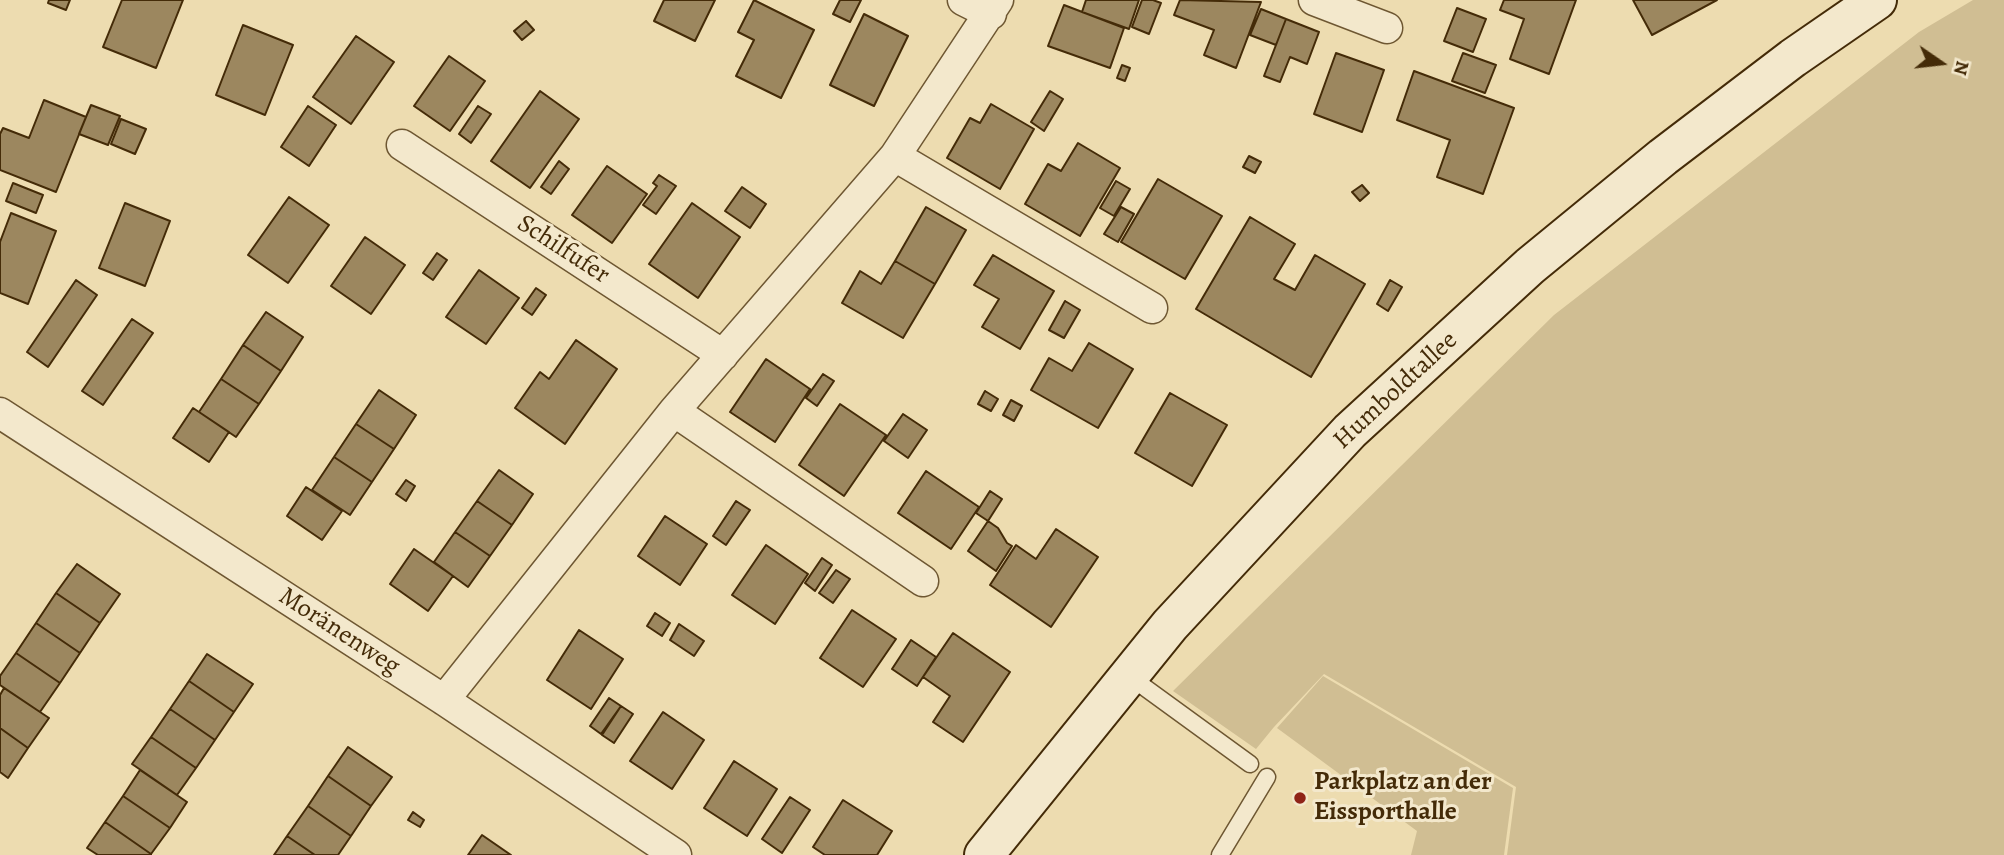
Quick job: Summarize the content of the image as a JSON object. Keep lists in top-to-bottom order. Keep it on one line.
{"streets":{"street":["Schilfufer","Humboldtallee","Moränenweg"]},"places":["Parkplatz an der Eissporthalle"],"north":"right"}
